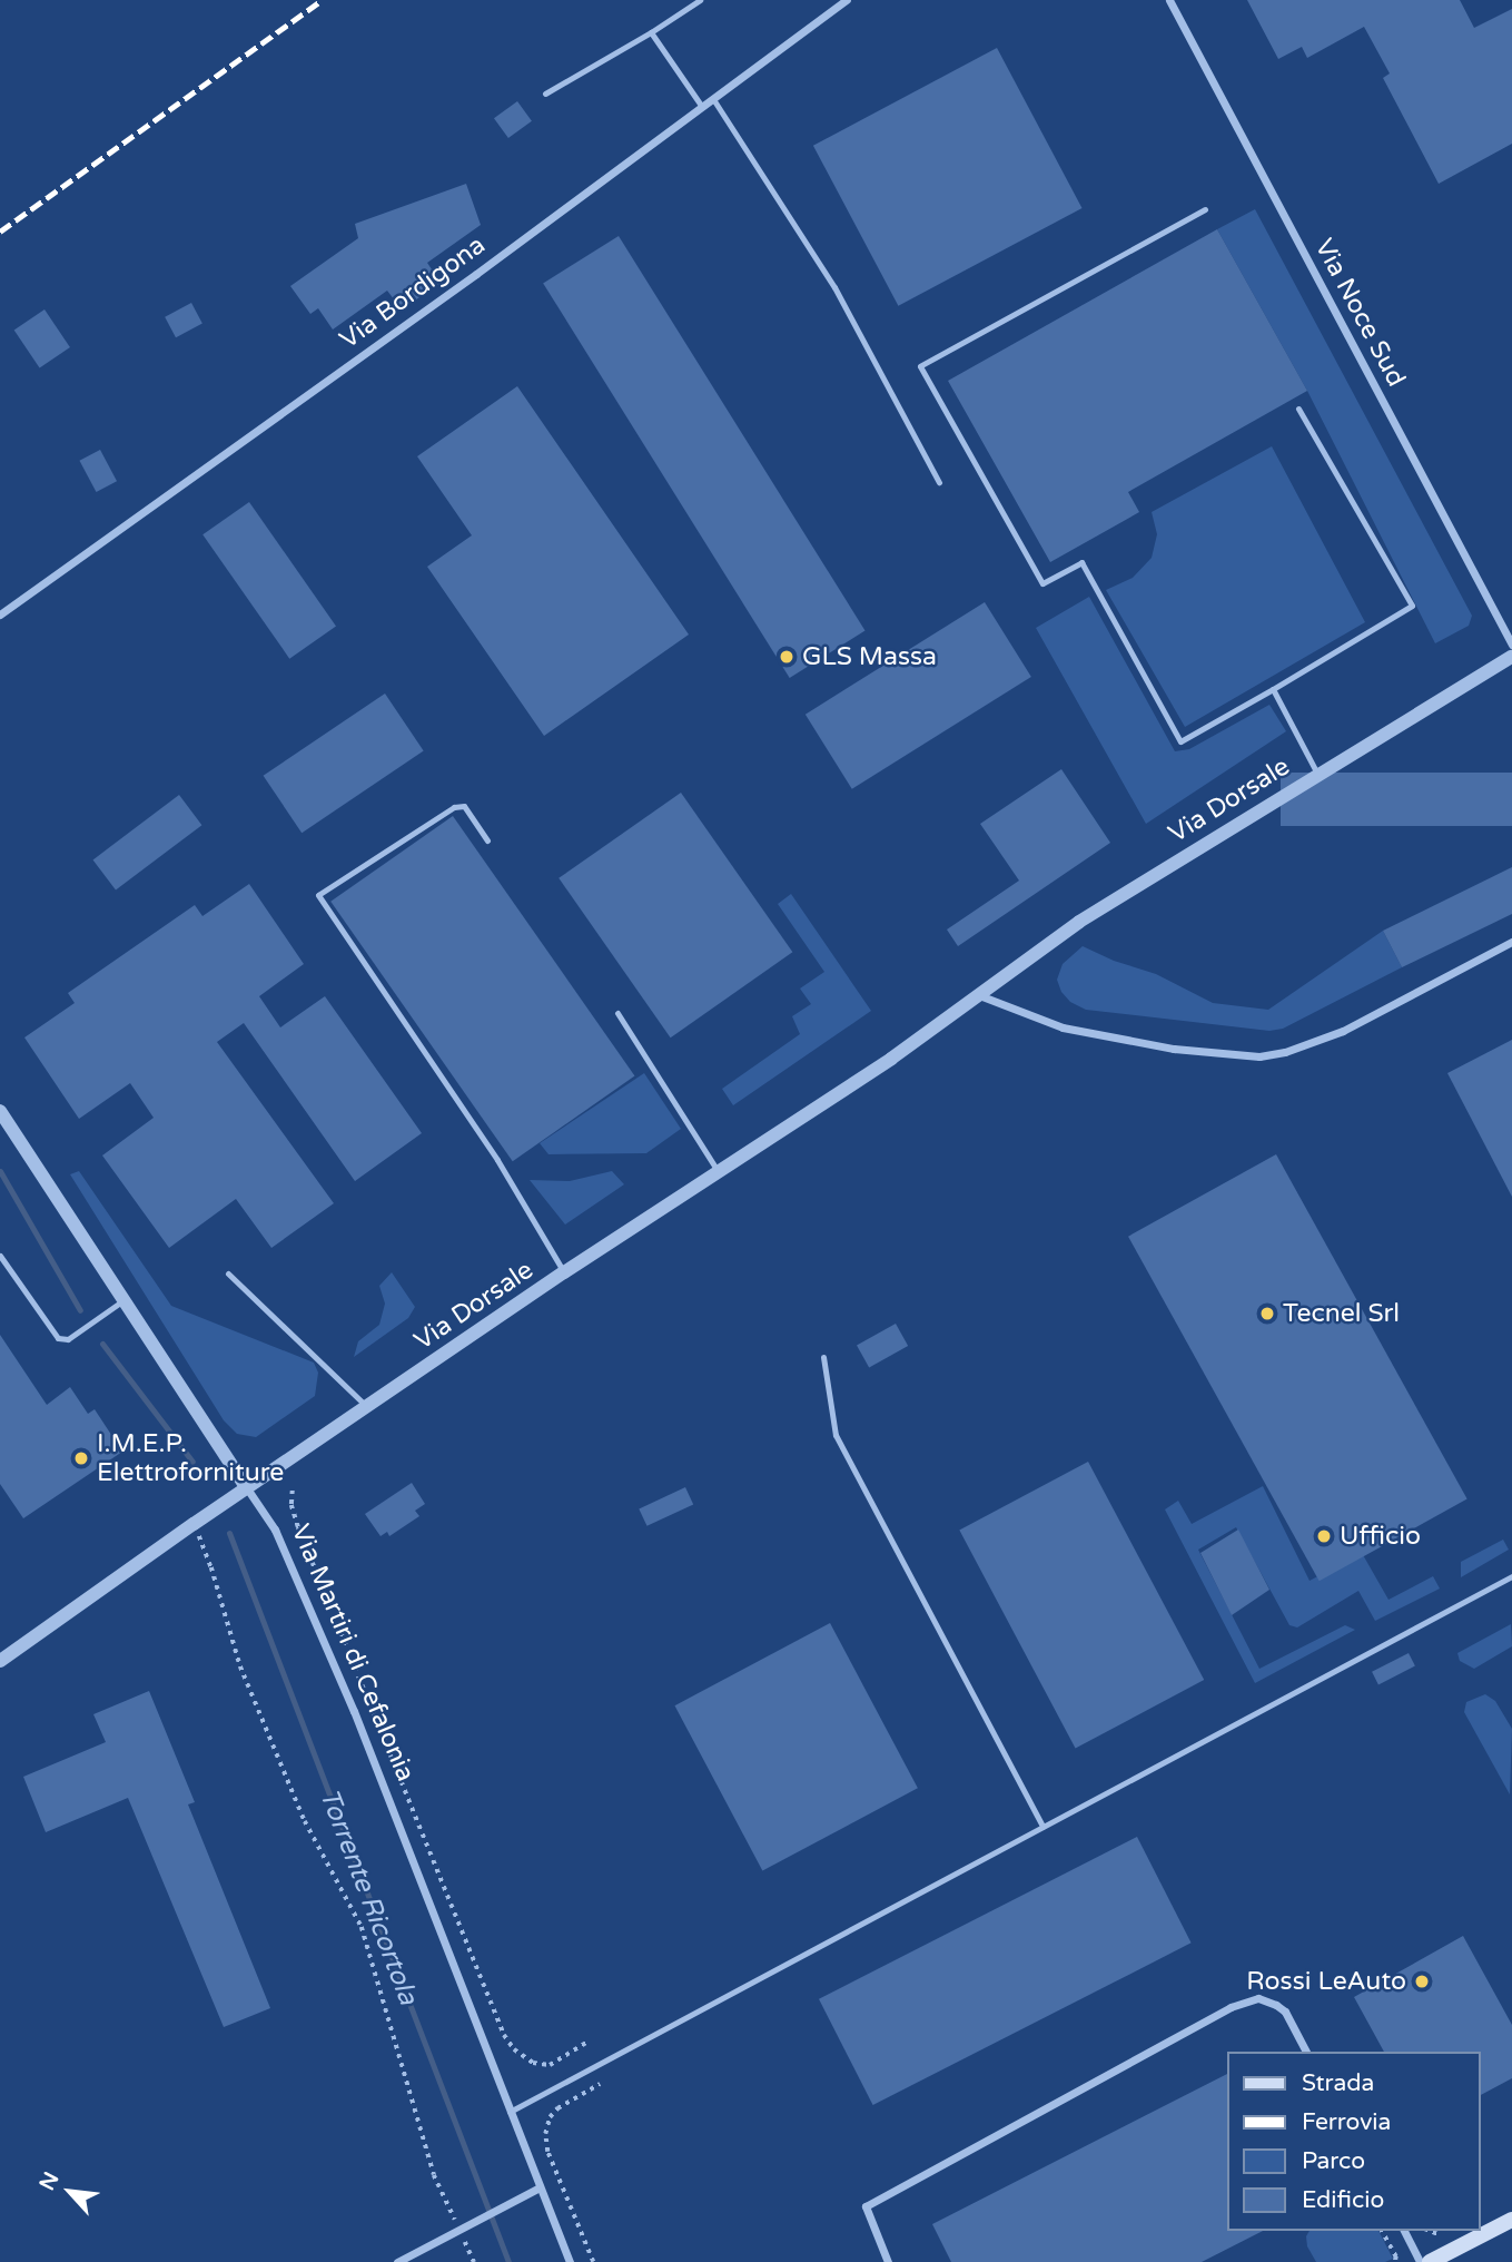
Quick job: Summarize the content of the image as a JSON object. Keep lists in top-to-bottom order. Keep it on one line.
{"streets":{"street":["Via Bordigona","Via Noce Sud","Via Dorsale","Via Martiri di Cefalonia"]},"crossings":[["Via Dorsale","Via Martiri di Cefalonia"]],"water":["Torrente Ricortola"],"places":["GLS Massa","Tecnel Srl","I.M.E.P. Elettroforniture","Ufficio","Rossi LeAuto"],"legend":["Strada","Ferrovia","Parco","Edificio"],"north":"top left"}
